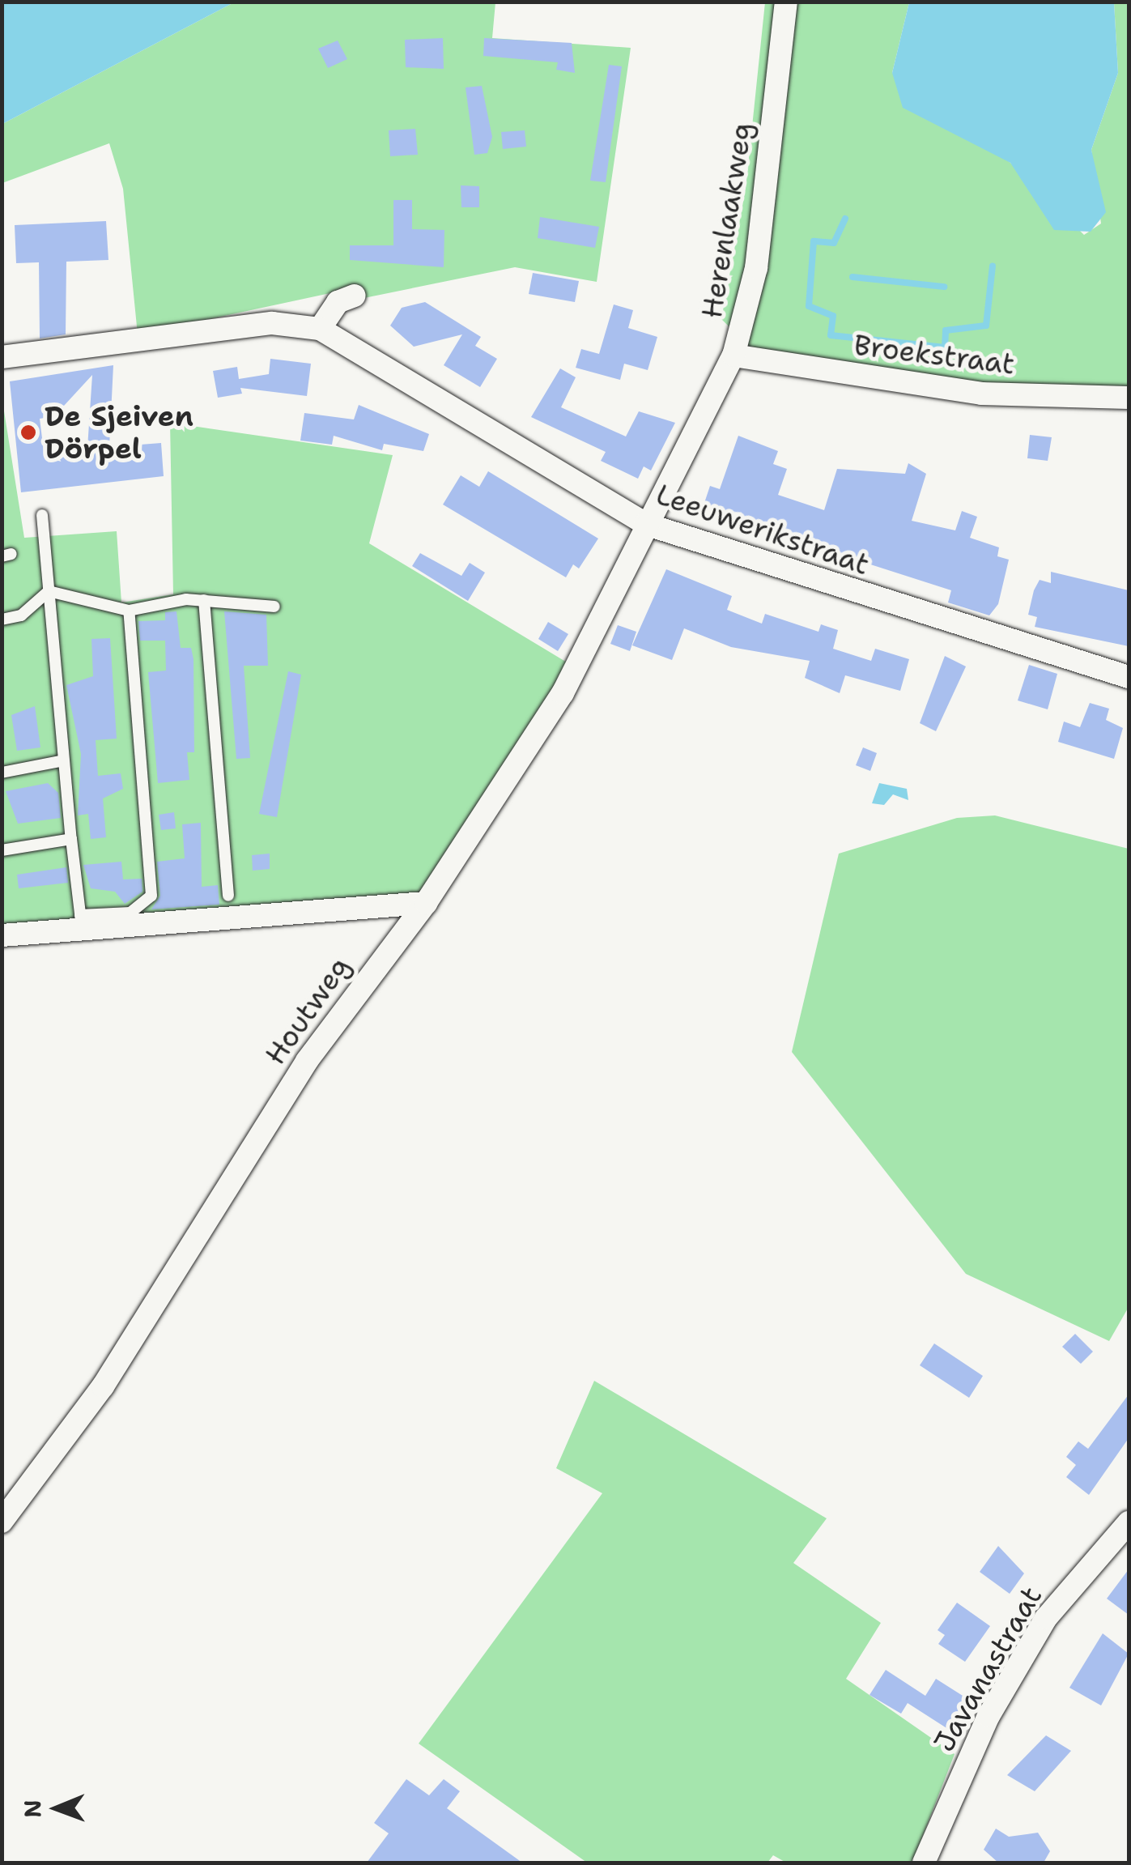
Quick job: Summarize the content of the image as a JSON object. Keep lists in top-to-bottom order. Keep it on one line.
{"streets":{"street":["Herenlaakweg","Broekstraat","Leeuwerikstraat","Houtweg","Javanastraat"]},"crossings":[["Herenlaakweg","Broekstraat"],["Herenlaakweg","Leeuwerikstraat"],["Herenlaakweg","Houtweg"],["Leeuwerikstraat","Houtweg"]],"places":["De Sjeiven Dörpel"],"north":"left"}
